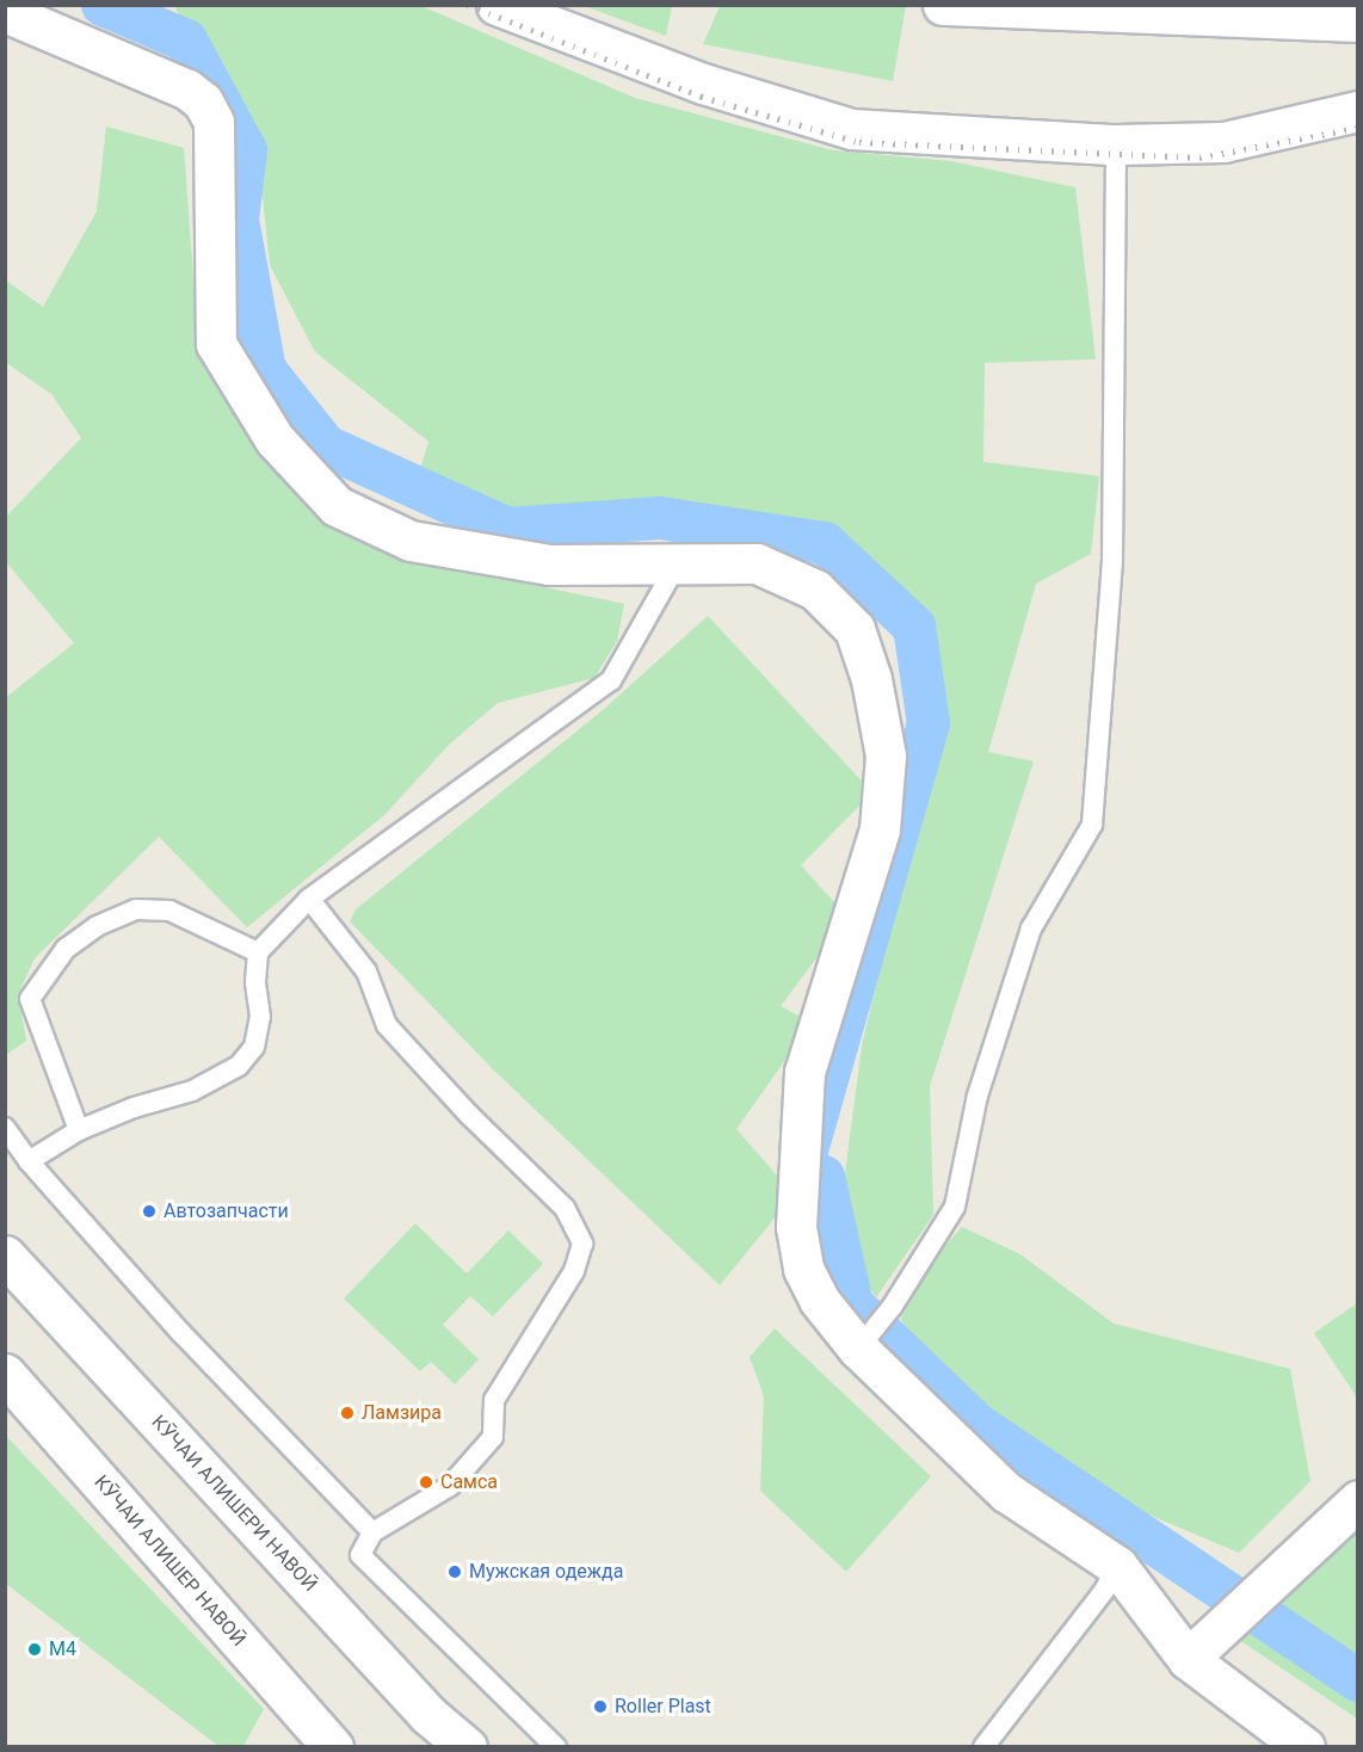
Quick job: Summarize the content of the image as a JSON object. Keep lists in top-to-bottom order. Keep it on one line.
{"streets":{"street":["КӮЧАИ АЛИШЕРИ НАВОӢ","КӮЧАИ АЛИШЕР НАВОӢ"]},"places":["Автозапчасти","Ламзира","Самса","Мужская одежда","М4","Roller Plast"]}
